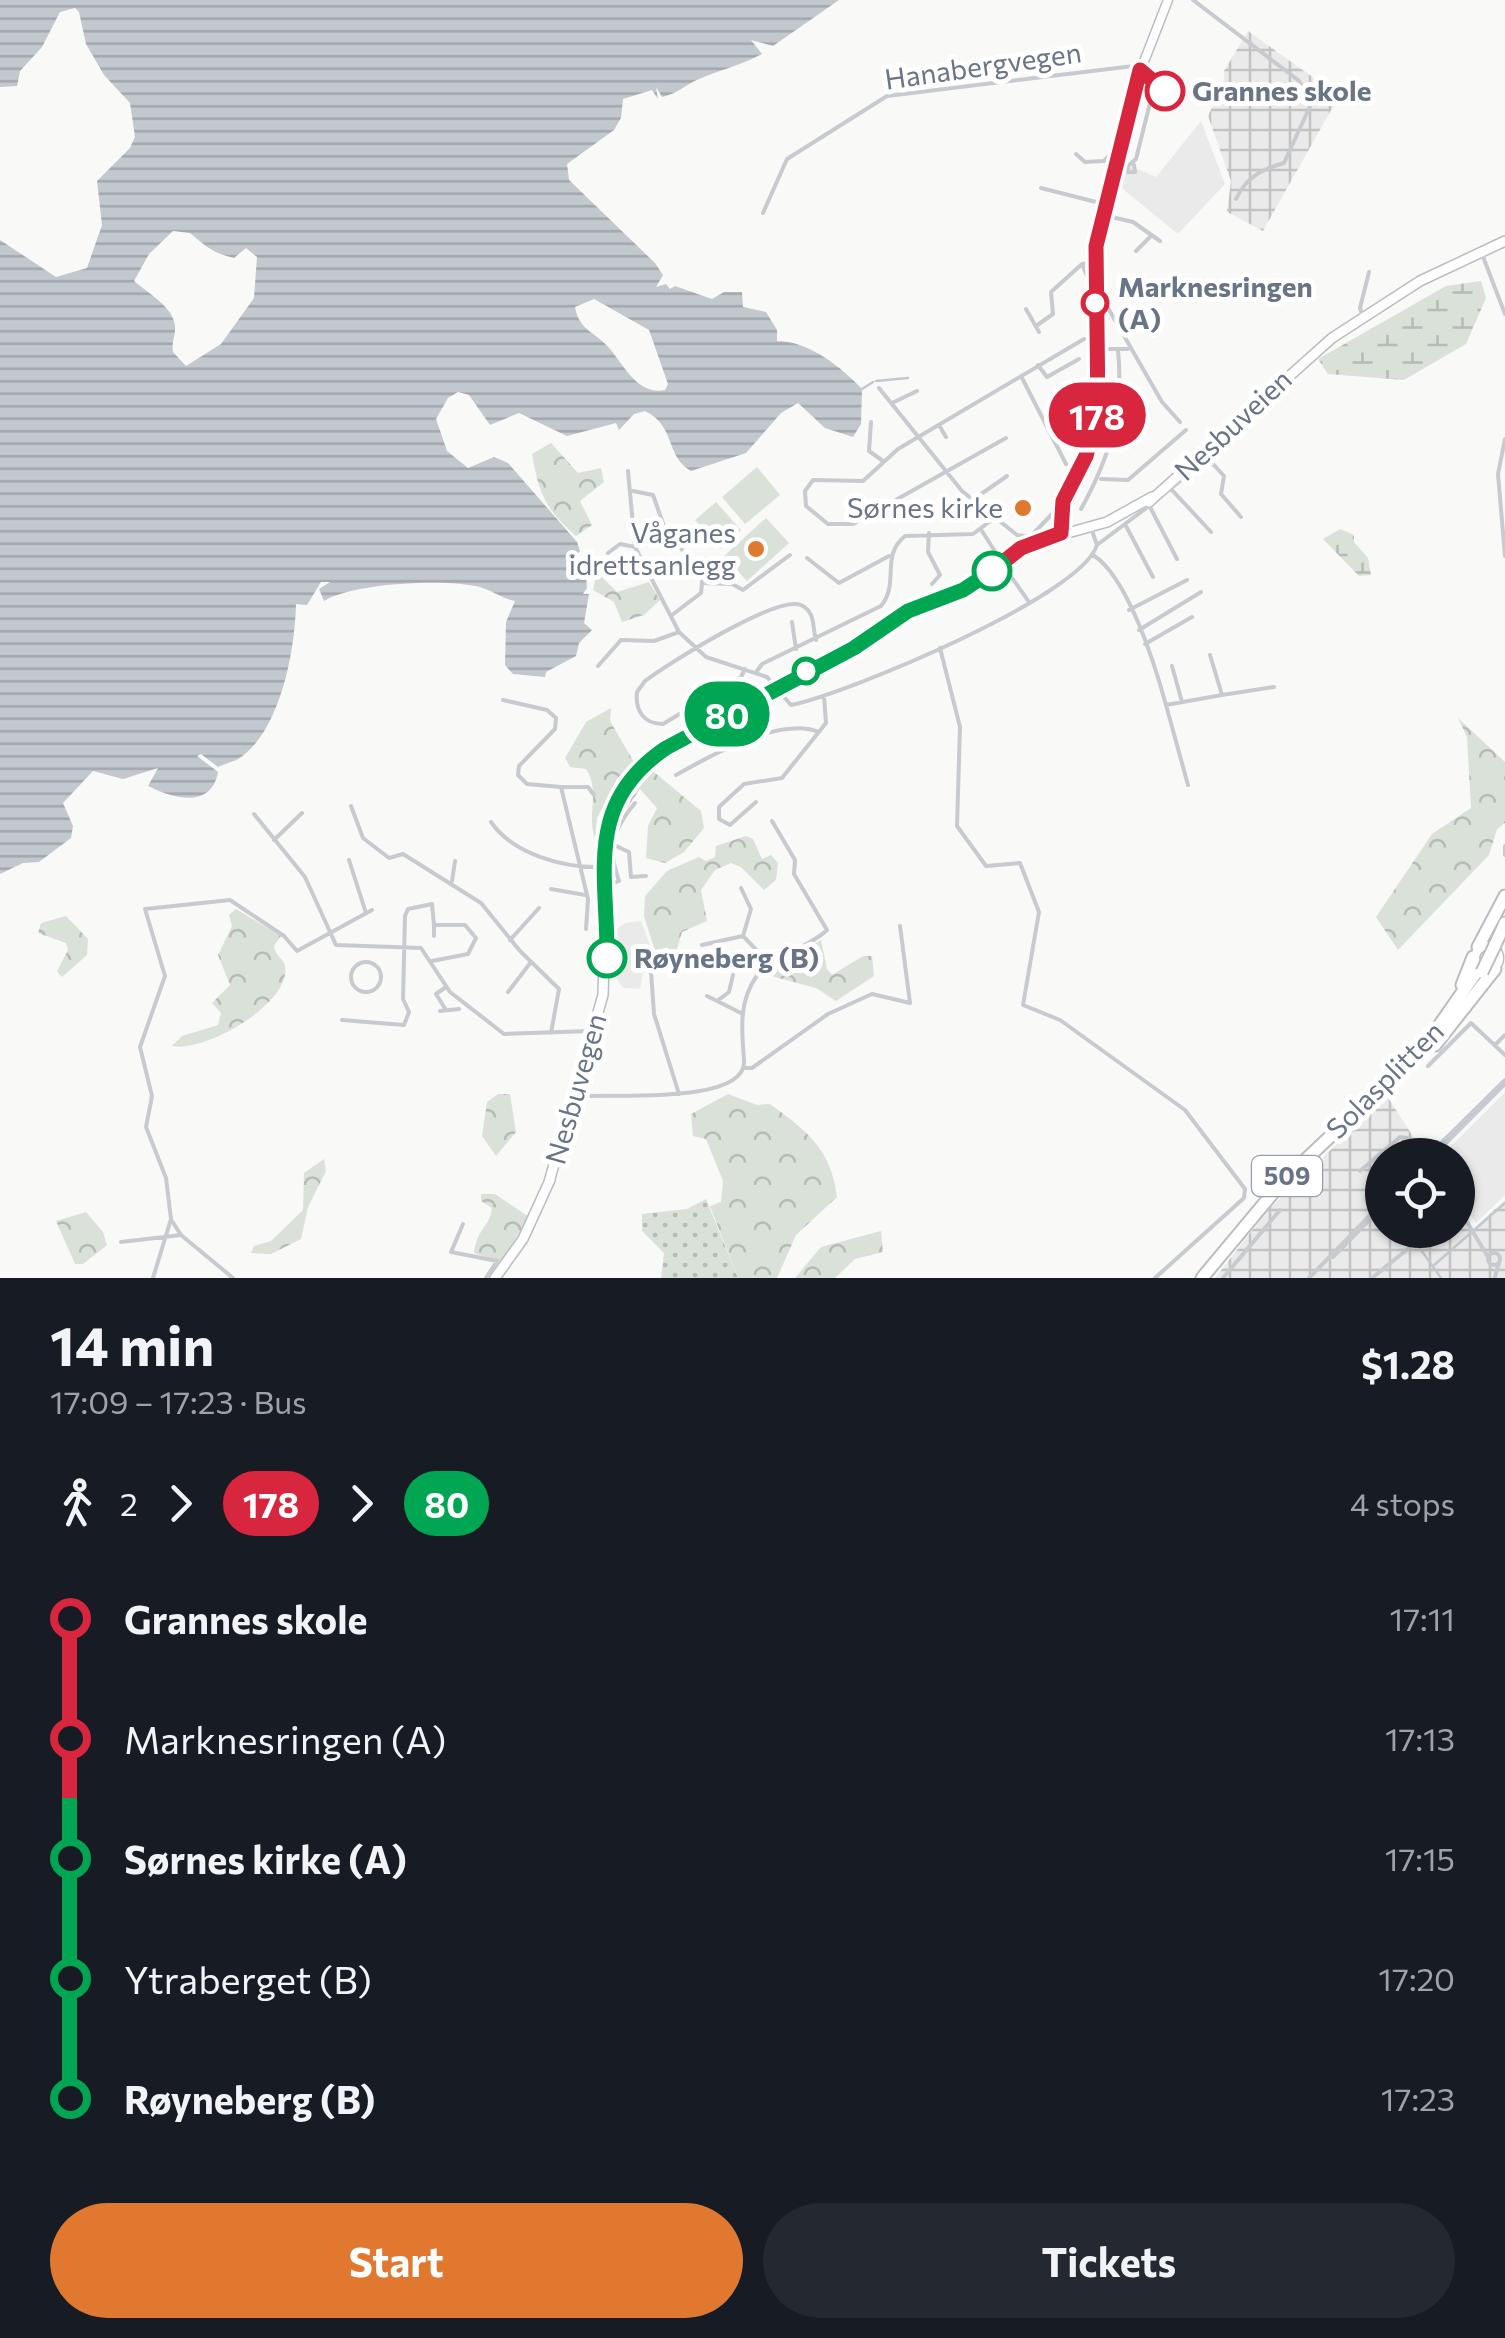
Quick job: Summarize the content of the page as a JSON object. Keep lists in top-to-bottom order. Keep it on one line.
{"streets":{"highway":["Solasplitten","509"],"main road":["Nesbuveien","Nesbuvegen"],"street":["Hanabergvegen"]},"crossings":[["Nesbuveien","Nesbuvegen"],["Solasplitten","509"]],"places":["Grannes skole","Marknesringen (A)","Sørnes kirke","Våganes idrettsanlegg","Røyneberg (B)"],"lines":["bus line 178","bus line 80"],"page":{"on_map":["178","80"],"heading":["14 min","17:09 – 17:23 · Bus","$1.28"],"legs":["2","178","80","4 stops"],"list":[{"name":"Grannes skole","value":"17:11"},{"name":"Marknesringen (A)","value":"17:13"},{"name":"Sørnes kirke (A)","value":"17:15"},{"name":"Ytraberget (B)","value":"17:20"},{"name":"Røyneberg (B)","value":"17:23"}],"buttons":["Start","Tickets"]}}
